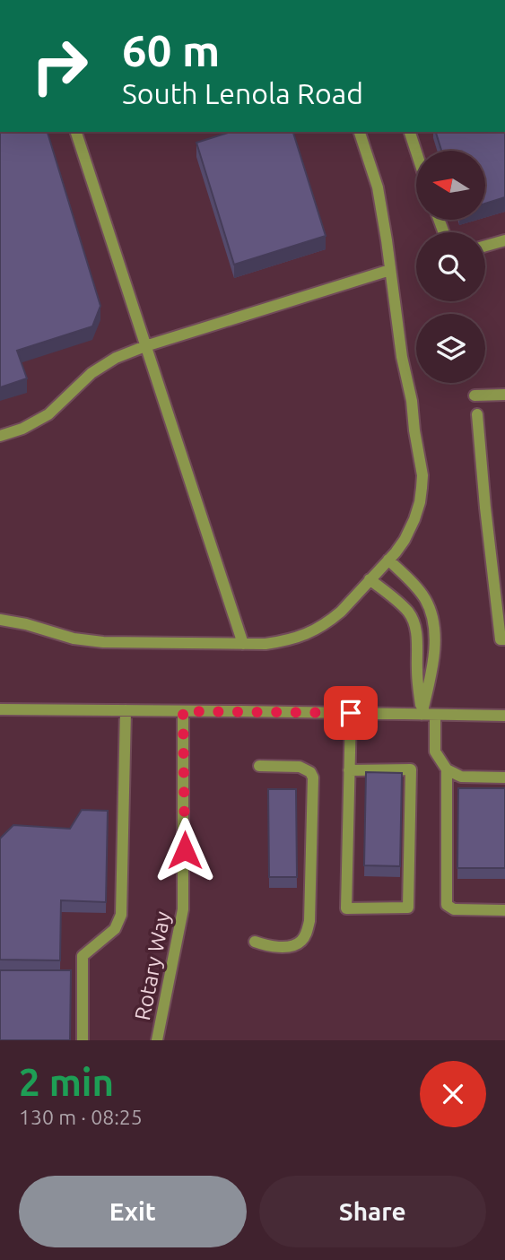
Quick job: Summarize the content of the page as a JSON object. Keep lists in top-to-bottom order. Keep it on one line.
{"streets":{"street":["Rotary Way"]},"north":"left","page":{"turn":["60 m","South Lenola Road"],"heading":["2 min","130 m · 08:25"],"buttons":["Exit","Share"]}}
